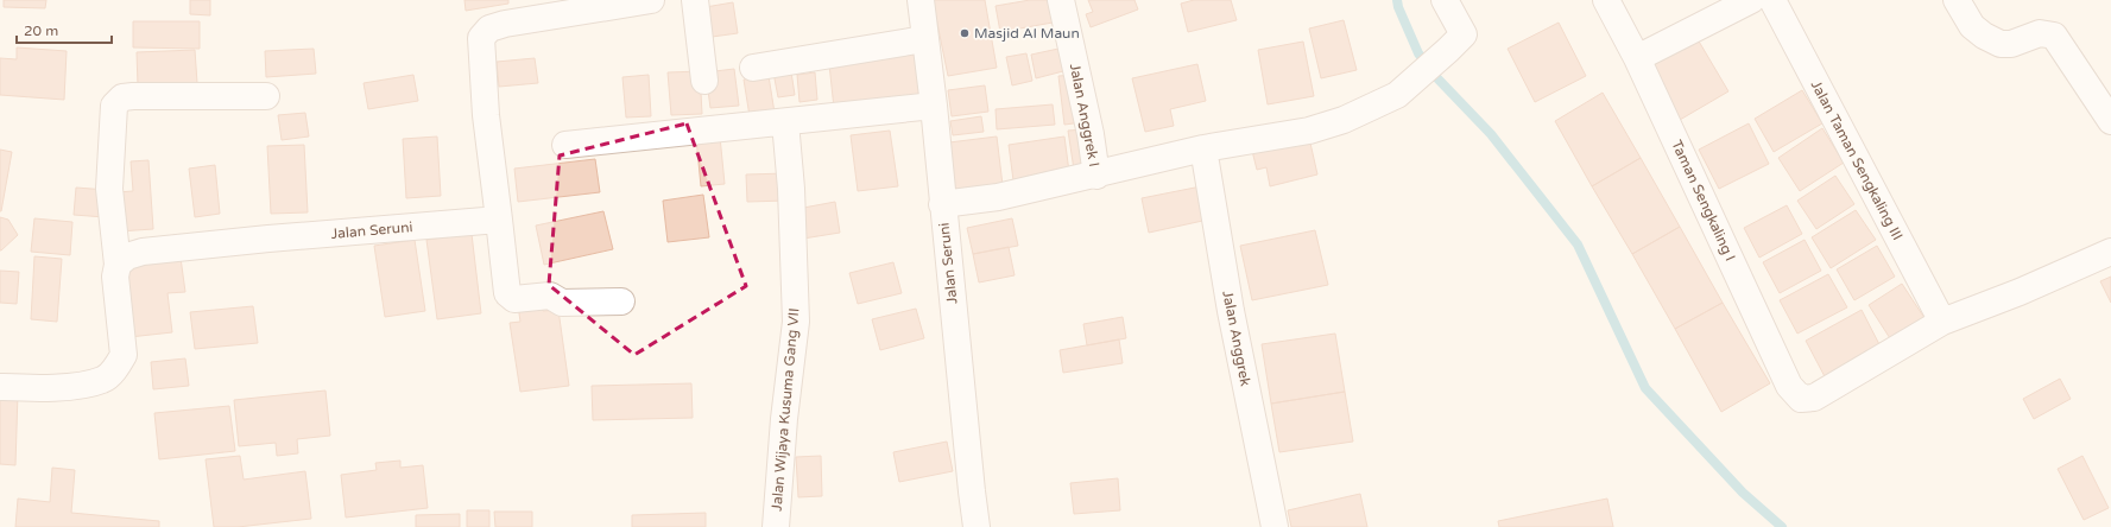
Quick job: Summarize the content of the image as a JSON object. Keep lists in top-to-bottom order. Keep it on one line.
{"streets":{"street":["Jalan Anggrek I","Jalan Taman Sengkaling III","Taman Sengkaling I","Jalan Seruni","Jalan Anggrek","Jalan Wijaya Kusuma Gang VII"]},"crossings":[["Jalan Taman Sengkaling III","Taman Sengkaling I"]],"places":["Masjid Al Maun"],"scale_bar":"20 m"}
